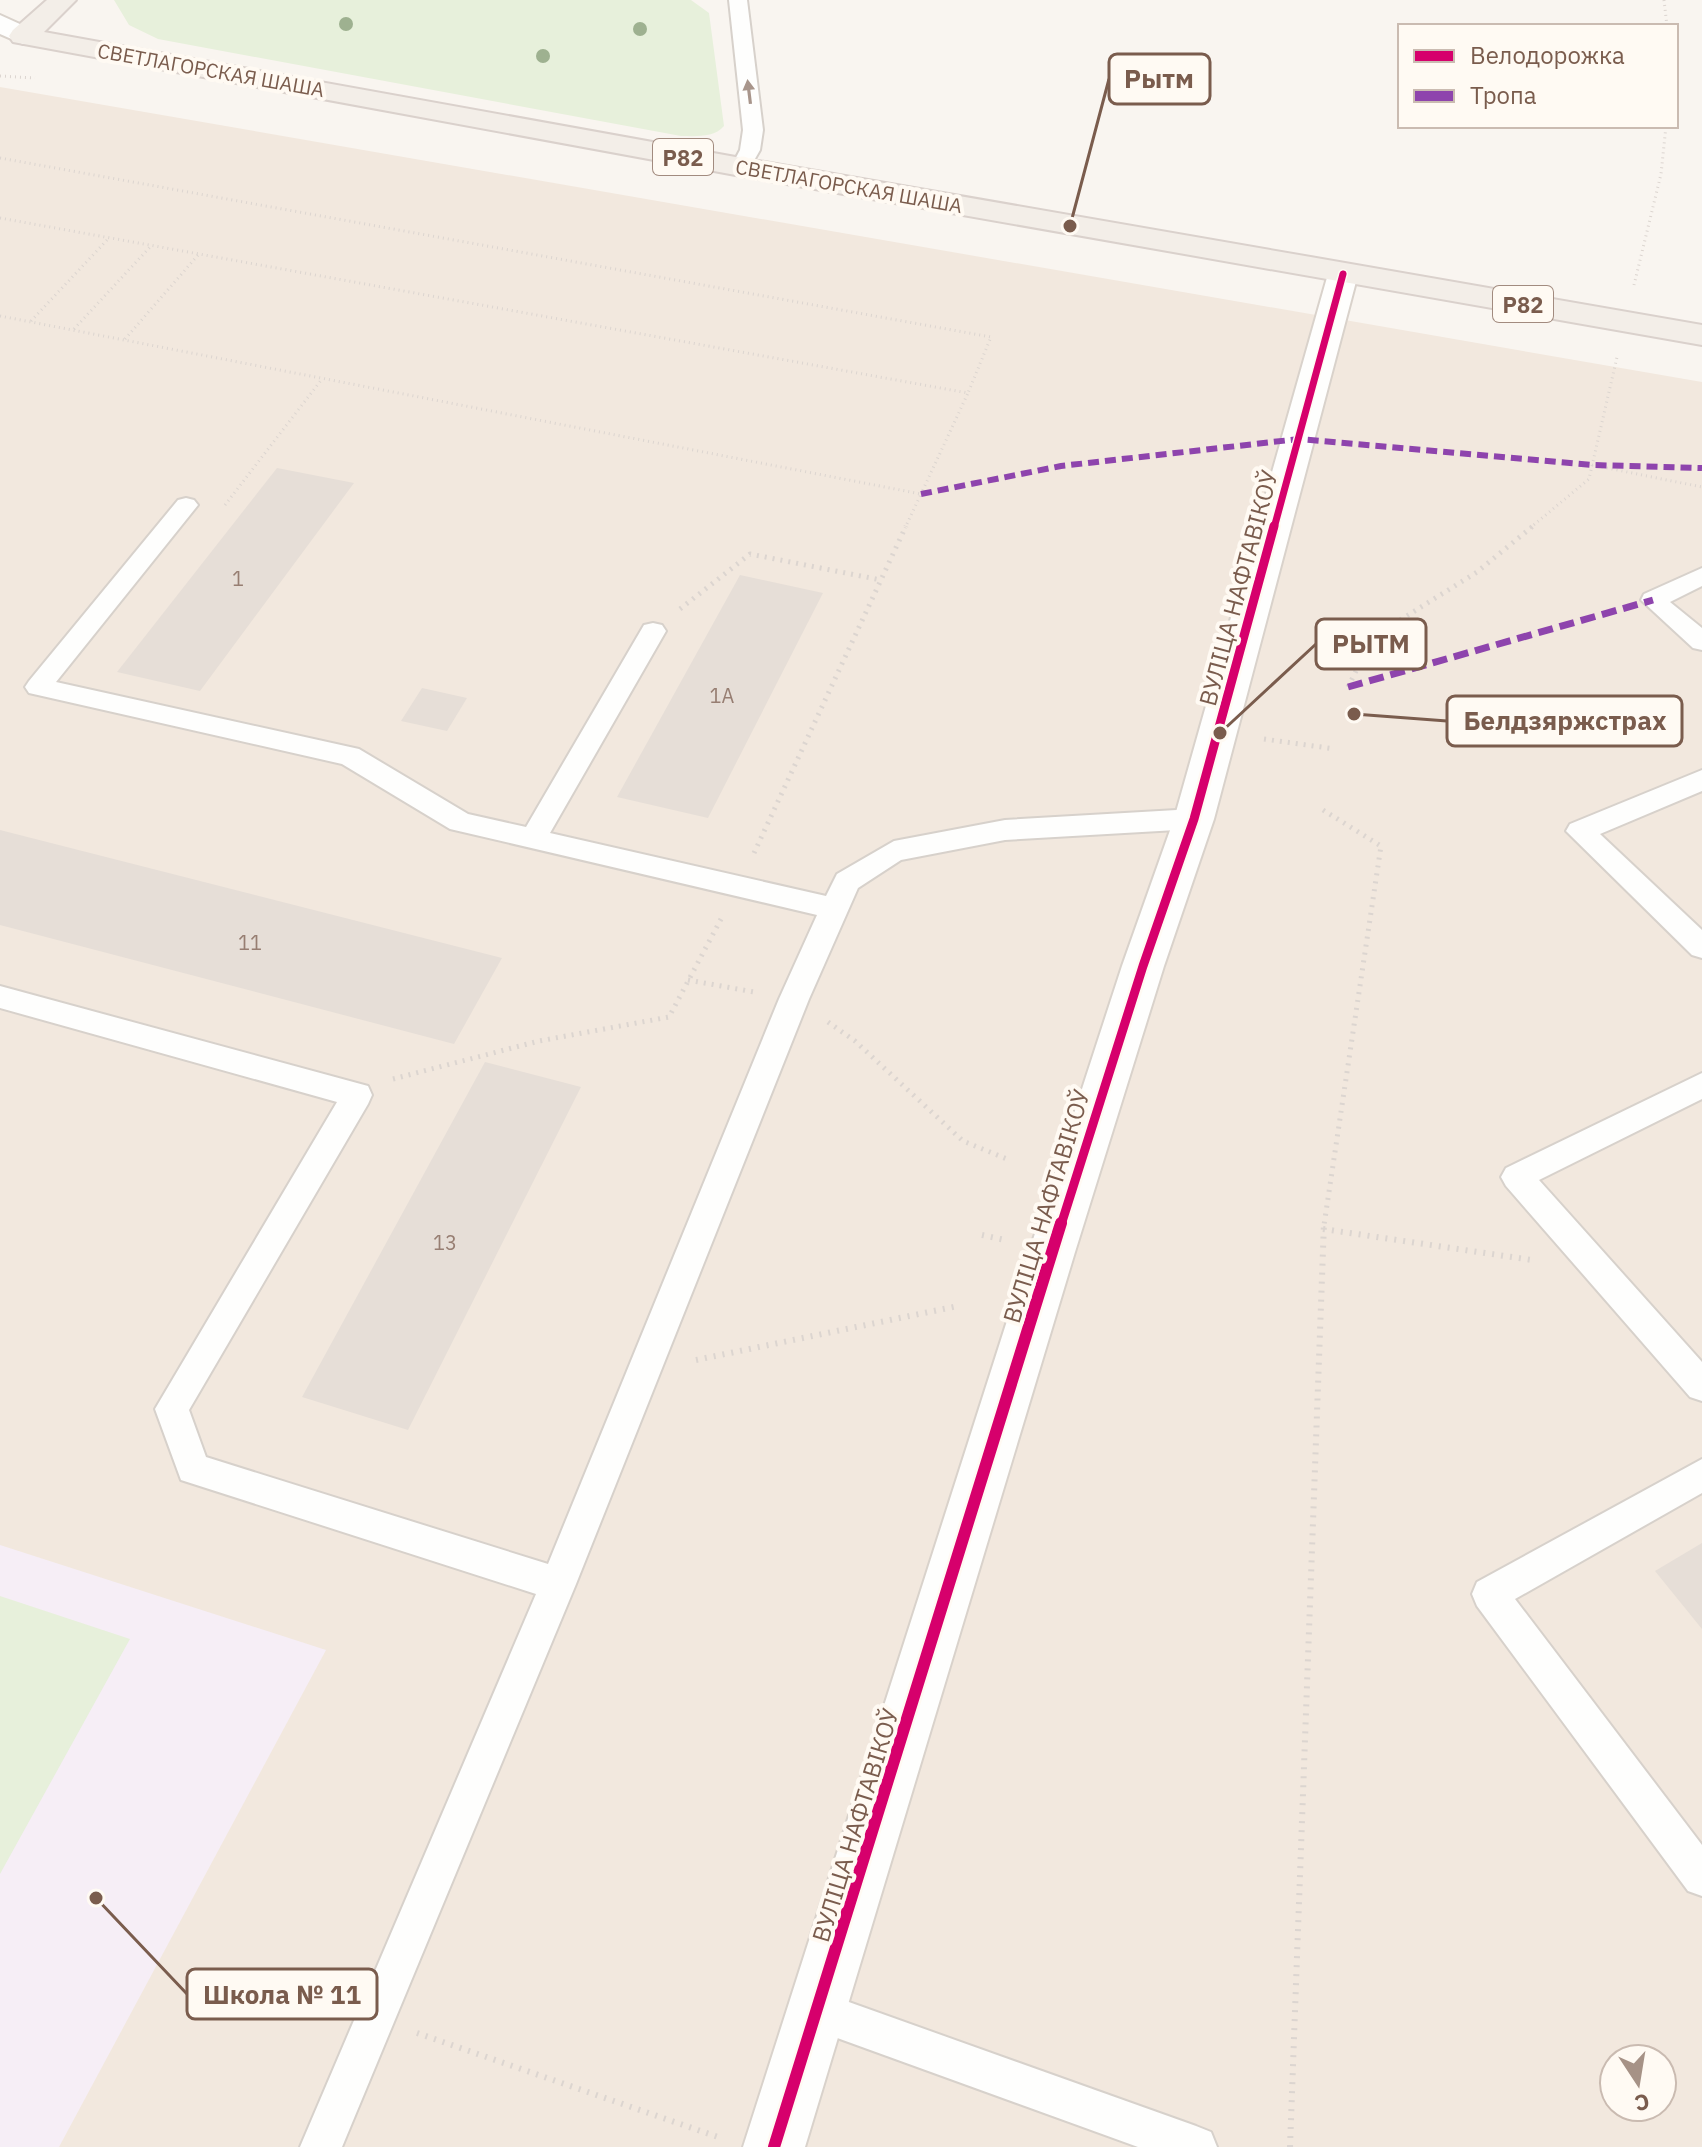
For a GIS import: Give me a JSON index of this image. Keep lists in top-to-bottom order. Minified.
{"streets":{"main road":["СВЕТЛАГОРСКАЯ ШАША","Р82"],"street":["ВУЛІЦА НАФТАВІКОЎ"]},"crossings":[["СВЕТЛАГОРСКАЯ ШАША","ВУЛІЦА НАФТАВІКОЎ"]],"places":["Рытм","Белдзяржстрах","РЫТМ","Школа № 11"],"house_numbers":["1","1А","11","13"],"legend":["Велодорожка","Тропа"],"north":"bottom"}
